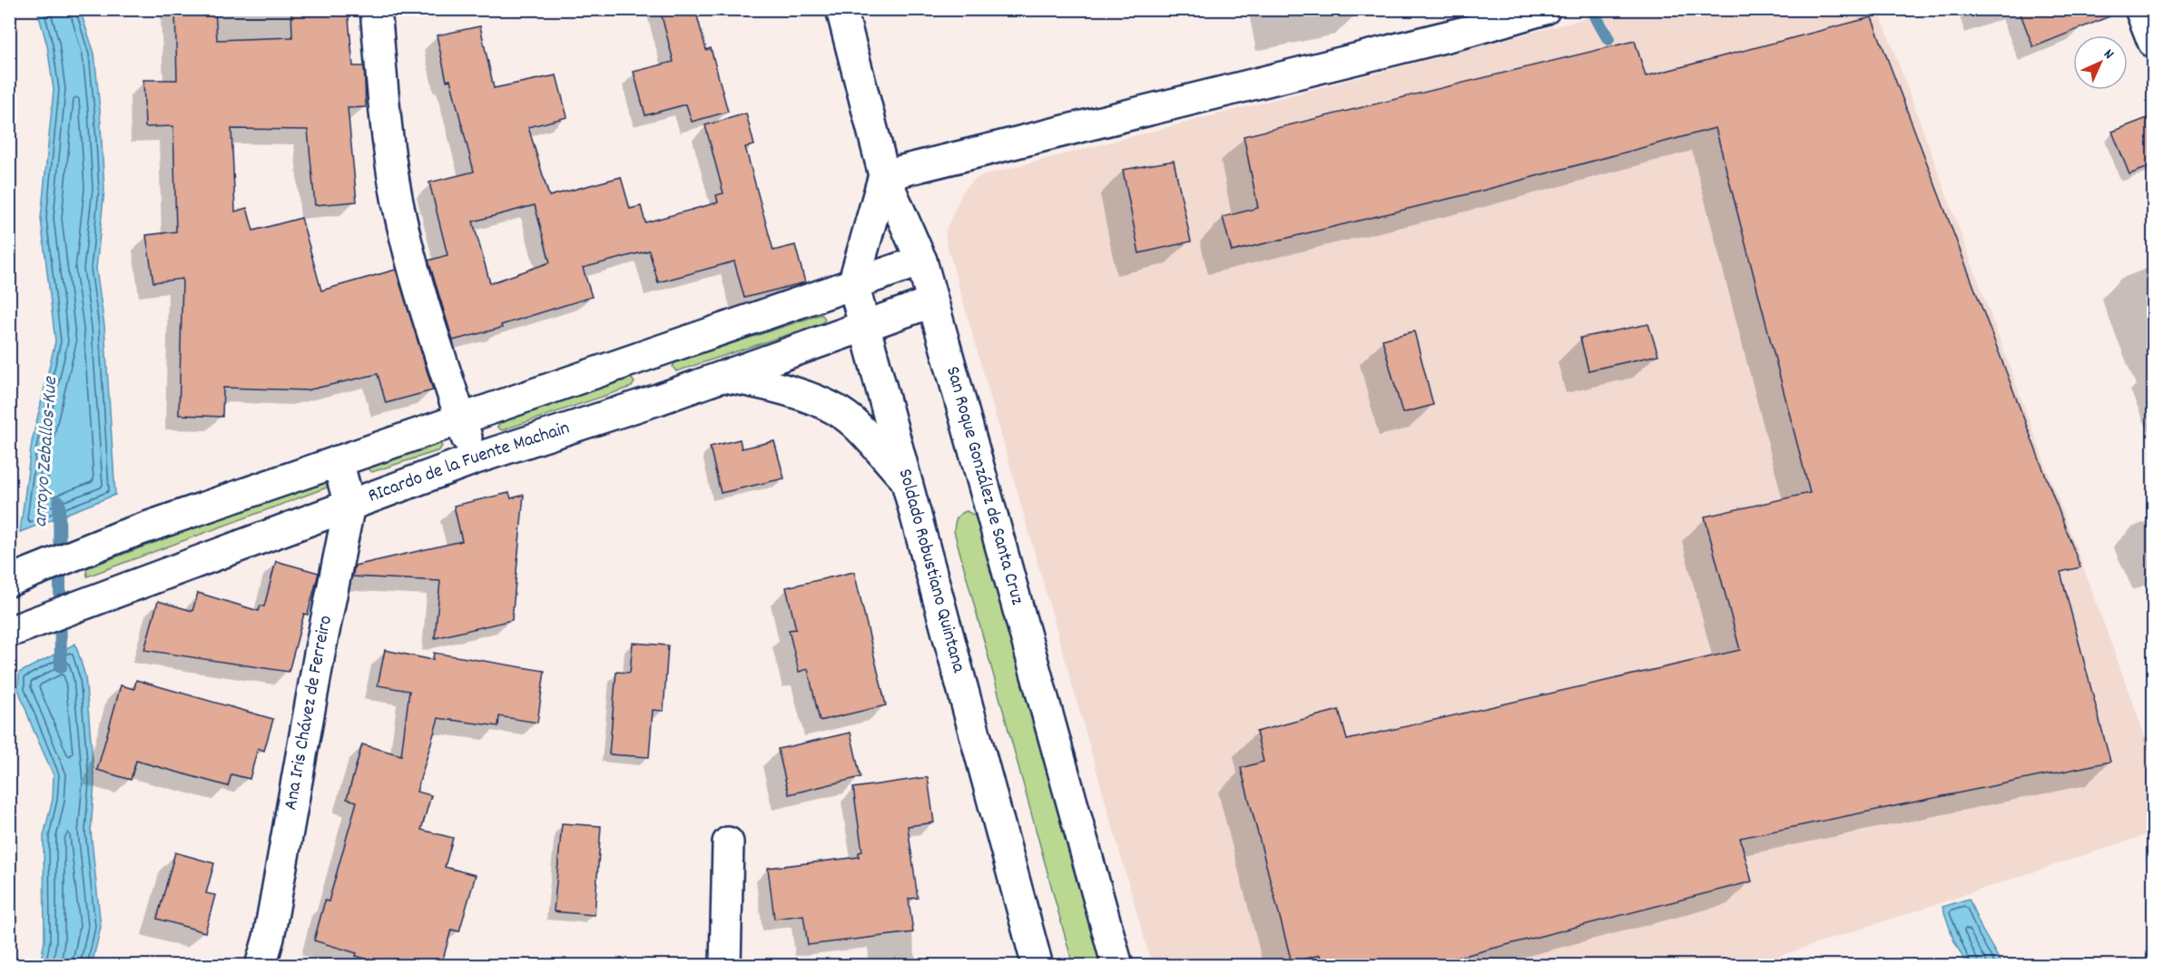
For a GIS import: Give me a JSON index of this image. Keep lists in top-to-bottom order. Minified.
{"streets":{"street":["RIcardo de la Fuente Machain","San Roque González de Santa Cruz","Soldado Robustiano Quintana","Ana Iris Chávez de Ferreiro"]},"crossings":[["RIcardo de la Fuente Machain","San Roque González de Santa Cruz"],["RIcardo de la Fuente Machain","Soldado Robustiano Quintana"],["RIcardo de la Fuente Machain","Ana Iris Chávez de Ferreiro"]],"water":["arroyo Zeballos-Kue"],"north":"top right"}
